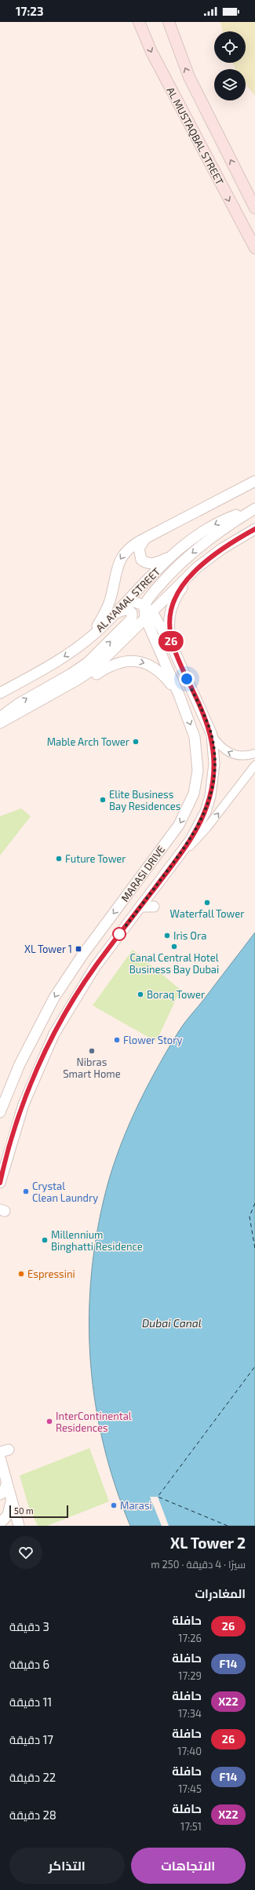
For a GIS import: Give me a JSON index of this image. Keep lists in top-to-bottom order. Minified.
{"streets":{"main road":["AL MUSTAQBAL STREET"],"street":["AL A'AMAL STREET","MARASI DRIVE"]},"water":["Dubai Canal"],"places":{"other":["Mable Arch Tower","Elite Business Bay Residences","Future Tower","Waterfall Tower","Iris Ora","Canal Central Hotel Business Bay Dubai","Boraq Tower","Flower Story","Nibras Smart Home","Crystal Clean Laundry","Millennium Binghatti Residence","Espressini","InterContinental Residences","Marasi"],"transit":["XL Tower 1"]},"lines":["bus line 26"],"scale_bar":"50 m","page":{"status":"17:23","on_map":"26","scale":"50 m","heading":[["XL Tower 2","سيرًا · 4 دقيقة · 250 m"],"المغادرات"],"list":[{"mark":"26","name":"حافلة","note":"17:26","value":"3 دقيقة"},{"mark":"F14","name":"حافلة","note":"17:29","value":"6 دقيقة"},{"mark":"X22","name":"حافلة","note":"17:34","value":"11 دقيقة"},{"mark":"26","name":"حافلة","note":"17:40","value":"17 دقيقة"},{"mark":"F14","name":"حافلة","note":"17:45","value":"22 دقيقة"},{"mark":"X22","name":"حافلة","note":"17:51","value":"28 دقيقة"}],"buttons":["الاتجاهات","التذاكر"]}}
